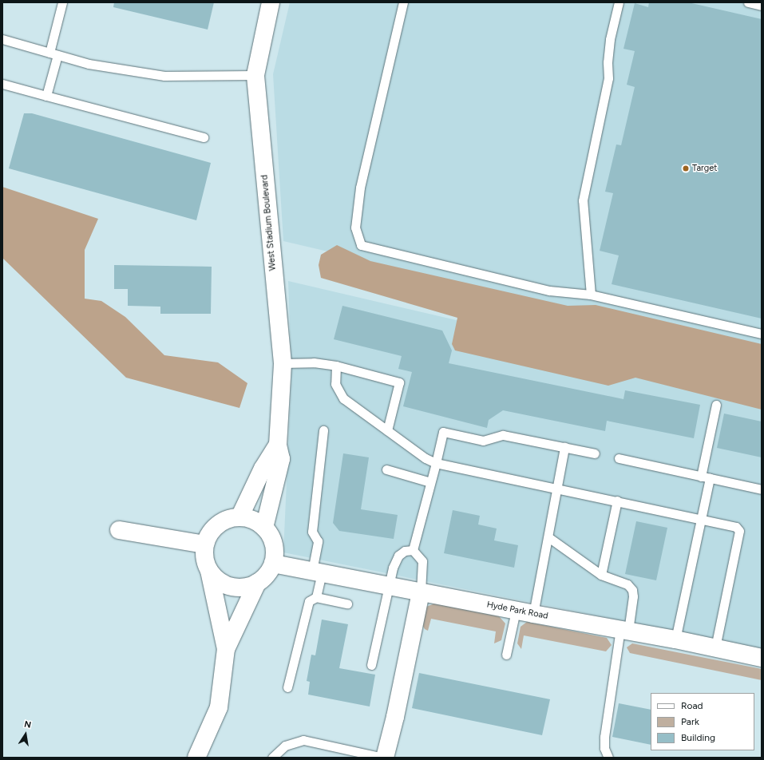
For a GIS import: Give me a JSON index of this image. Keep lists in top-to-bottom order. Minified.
{"streets":{"main road":["West Stadium Boulevard","Hyde Park Road"]},"crossings":[["West Stadium Boulevard","Hyde Park Road"]],"places":["Target"],"legend":["Road","Park","Building"],"north":"top"}
